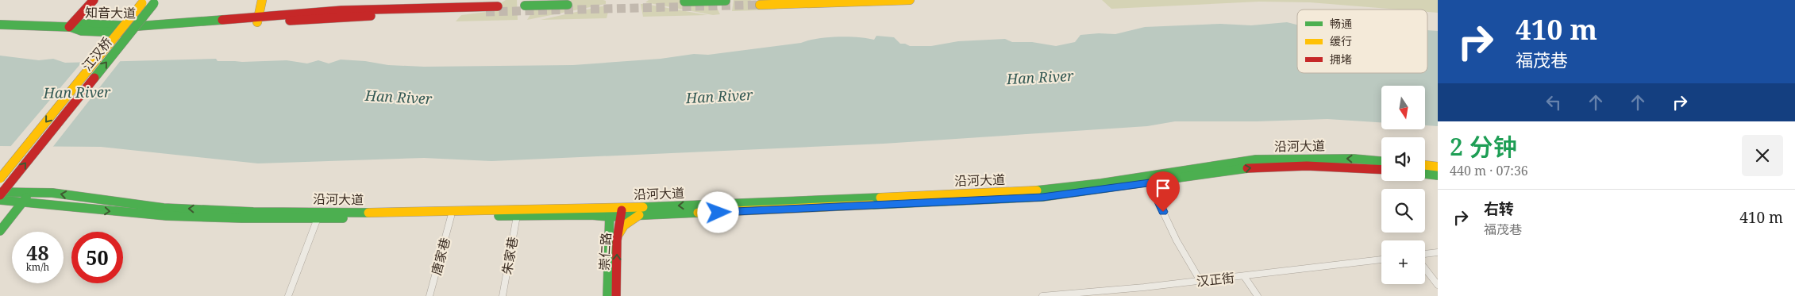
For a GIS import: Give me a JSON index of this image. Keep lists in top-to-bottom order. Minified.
{"streets":{"main road":["知音大道","江汉桥","沿河大道","崇仁路"],"street":["朱家巷","唐家巷","汉正街"]},"crossings":[["江汉桥","沿河大道"],["沿河大道","崇仁路"],["沿河大道","朱家巷"],["沿河大道","唐家巷"]],"water":["Han River"],"legend":["畅通","缓行","拥堵"],"north":"bottom","page":{"turn":["410 m","福茂巷"],"map_buttons":"+","heading":["2 分钟","440 m · 07:36"],"list":[{"name":"右转","note":"福茂巷","value":"410 m"}],"speed":"48 km/h","limit":"50"}}
